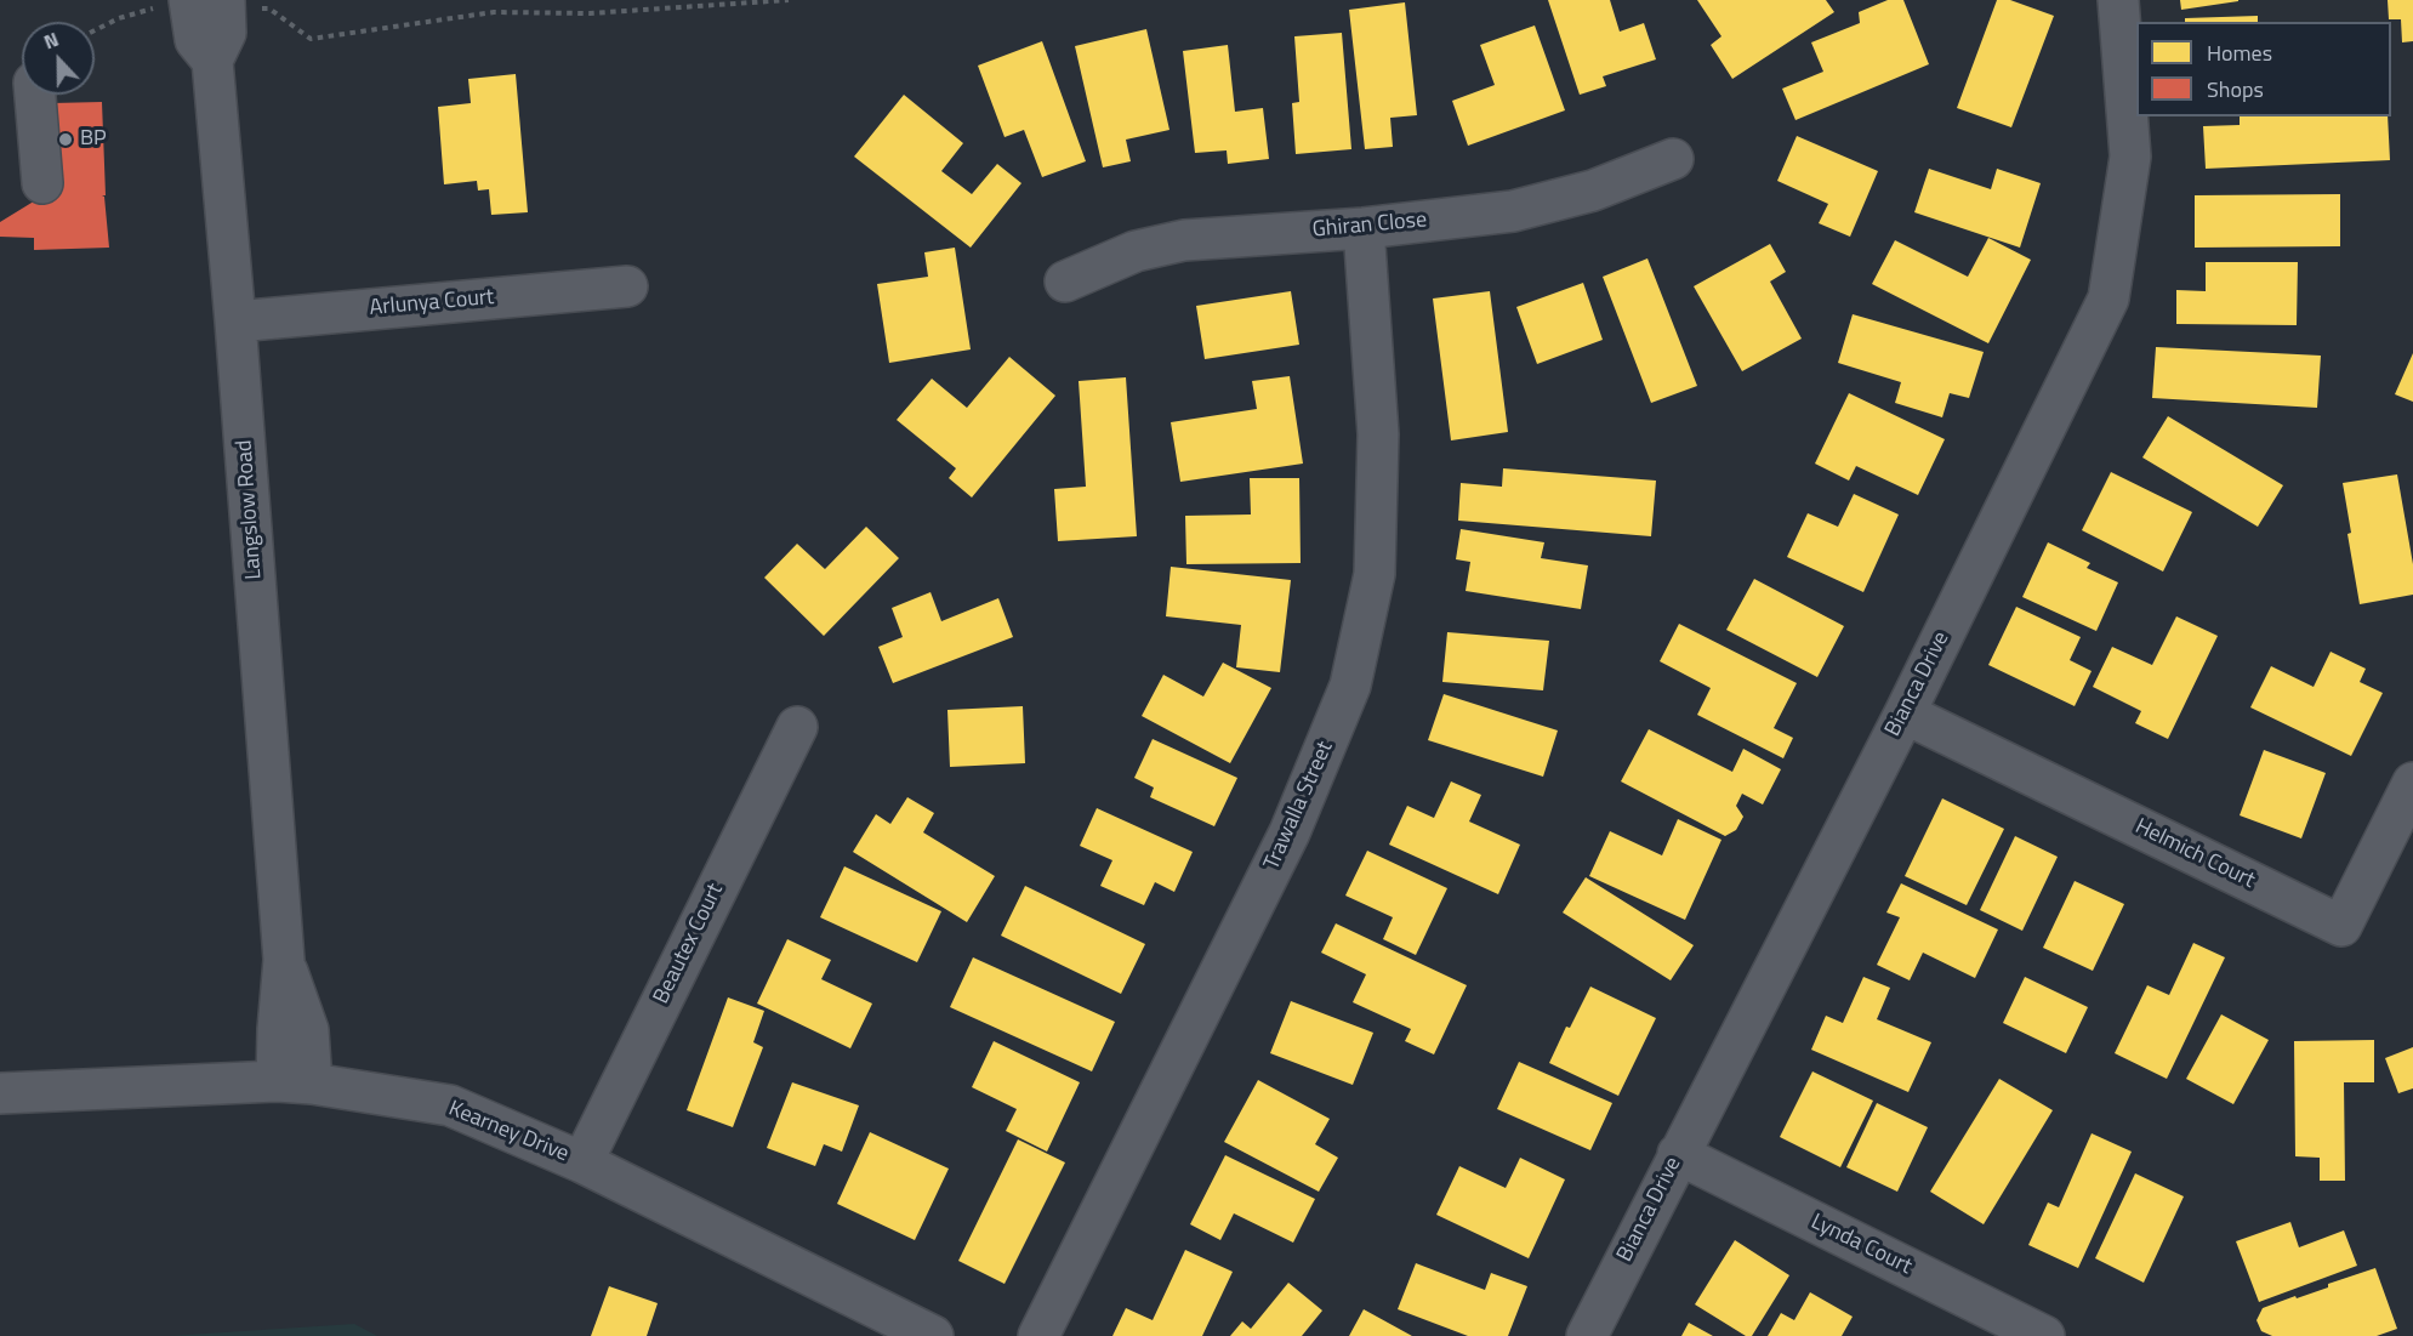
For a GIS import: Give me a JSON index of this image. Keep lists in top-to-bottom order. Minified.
{"streets":{"street":["Ghiran Close","Arlunya Court","Langslow Road","Bianca Drive","Trawalla Street","Helmich Court","Beautex Court","Kearney Drive","Lynda Court"]},"crossings":[["Ghiran Close","Trawalla Street"],["Arlunya Court","Langslow Road"],["Langslow Road","Kearney Drive"],["Bianca Drive","Helmich Court"],["Bianca Drive","Lynda Court"],["Beautex Court","Kearney Drive"]],"places":["BP"],"legend":["Homes","Shops"],"north":"top"}
